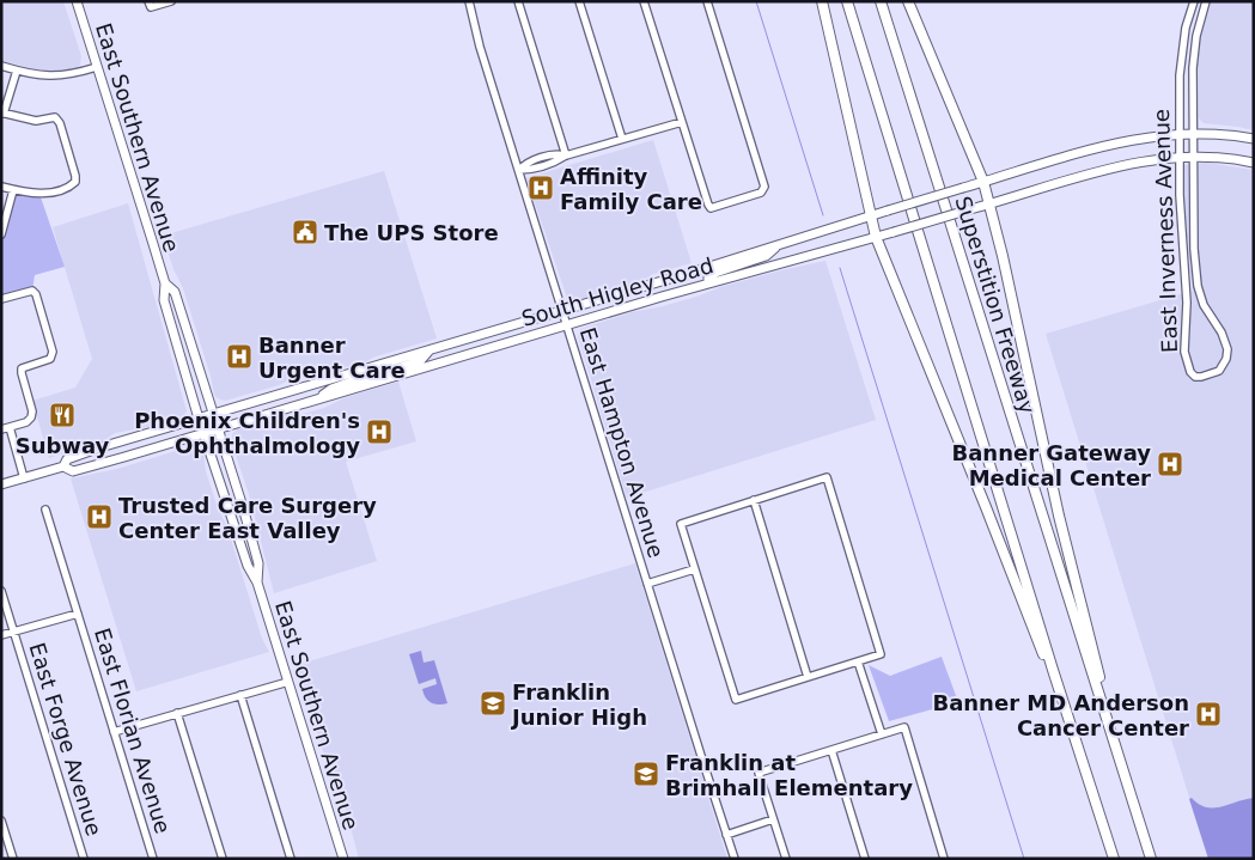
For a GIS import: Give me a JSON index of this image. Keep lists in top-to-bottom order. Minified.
{"streets":{"highway":["Superstition Freeway"],"main road":["East Southern Avenue","South Higley Road"],"street":["East Inverness Avenue","East Hampton Avenue","East Florian Avenue","East Forge Avenue"]},"crossings":[["East Southern Avenue","South Higley Road"],["East Inverness Avenue","South Higley Road"],["South Higley Road","East Hampton Avenue"]],"places":{"hospital":["Affinity Family Care","Banner Urgent Care","Phoenix Children's Ophthalmology","Banner Gateway Medical Center","Trusted Care Surgery Center East Valley","Banner MD Anderson Cancer Center"],"public building":["The UPS Store"],"restaurant":["Subway"],"school or university":["Franklin Junior High","Franklin at Brimhall Elementary"]}}
